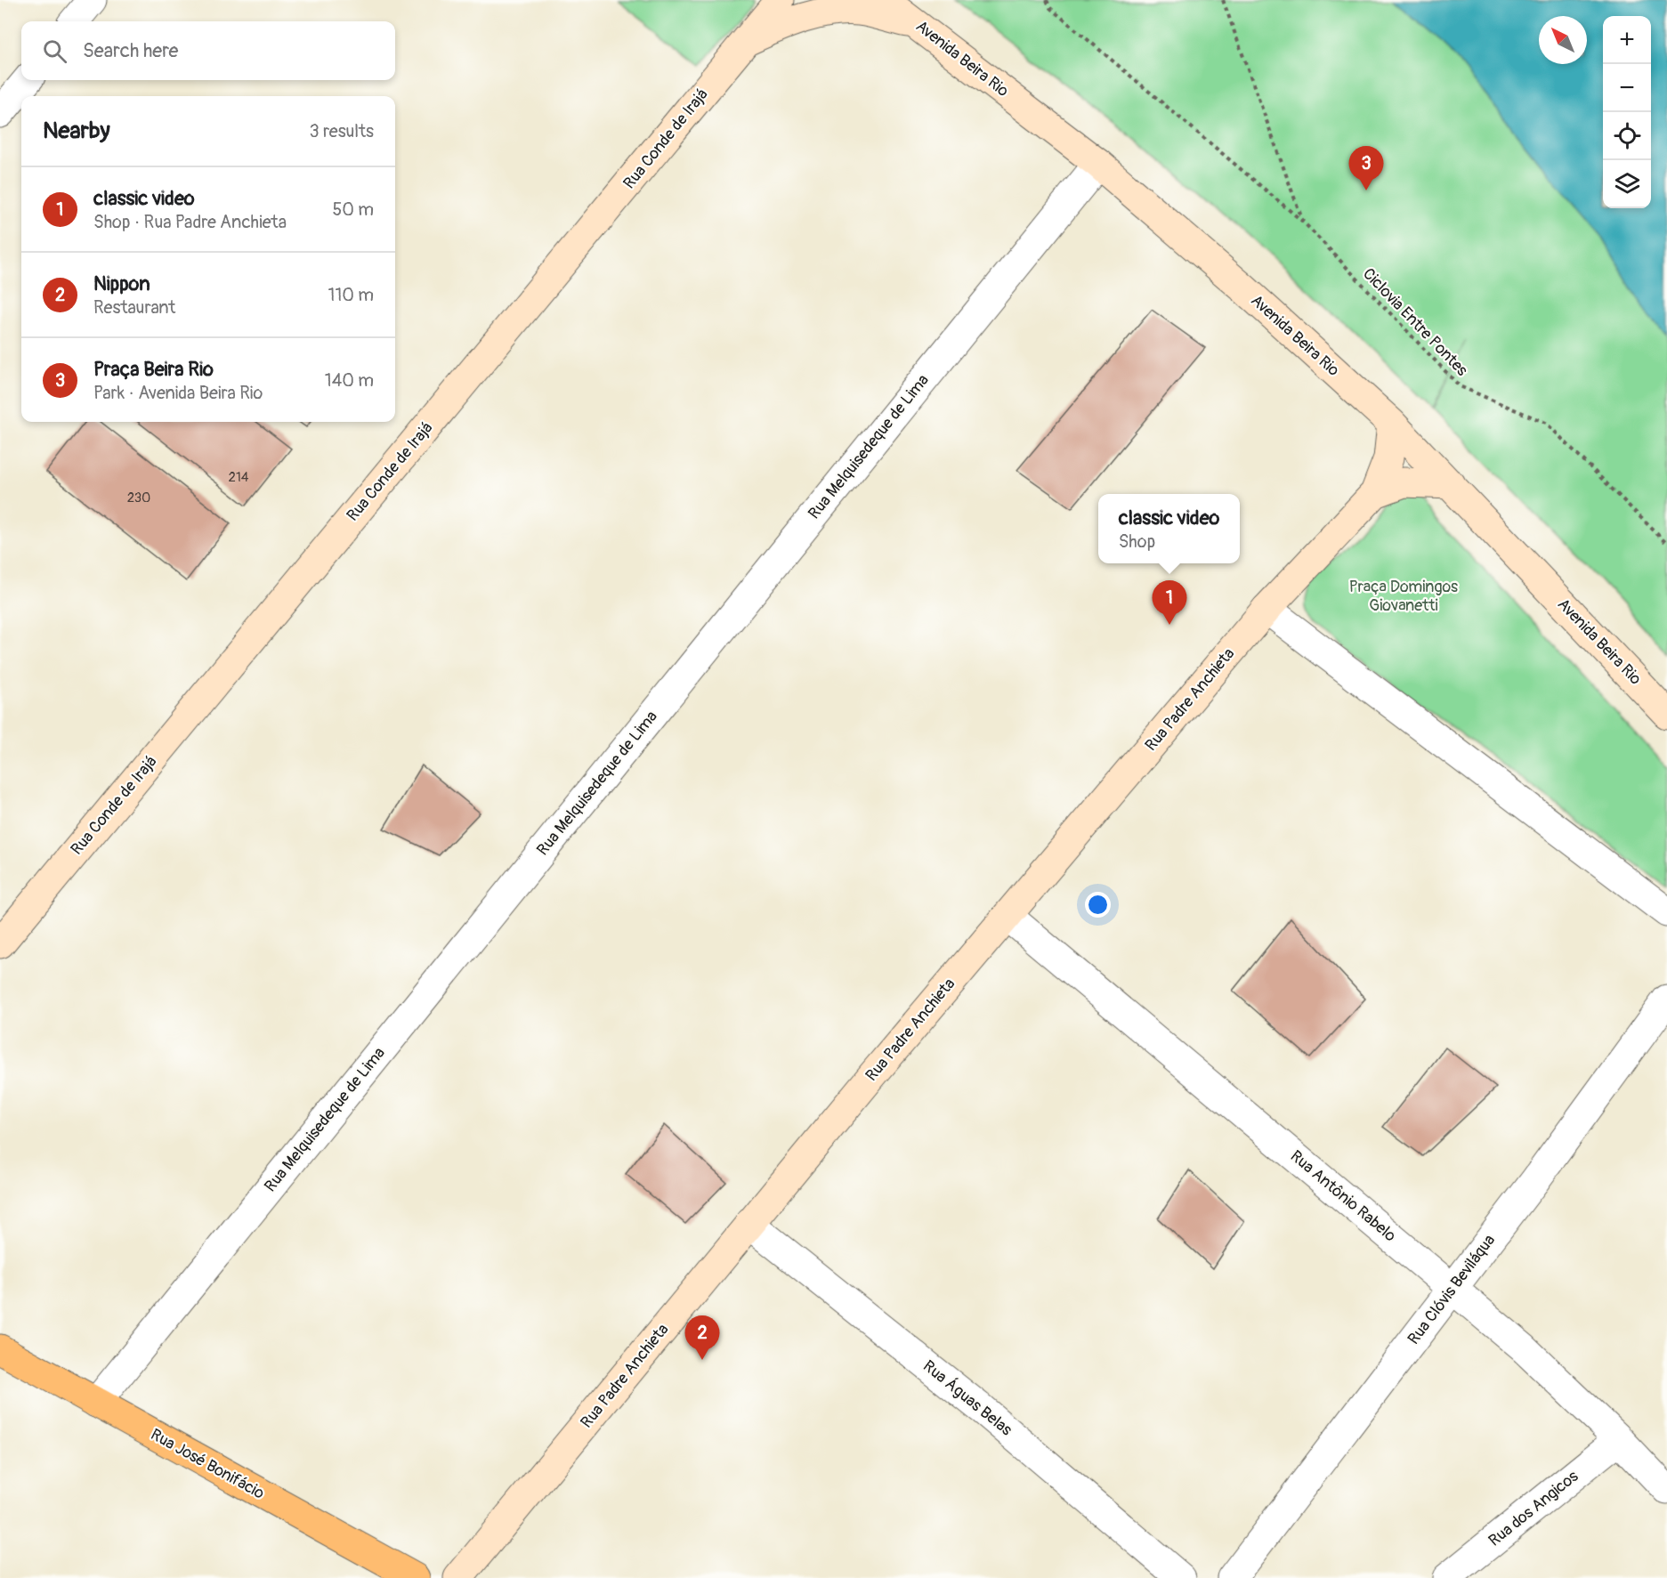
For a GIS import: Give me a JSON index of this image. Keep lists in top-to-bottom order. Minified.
{"streets":{"main road":["Avenida Beira Rio","Rua Conde de Irajá","Rua Padre Anchieta","Rua José Bonifácio"],"street":["Rua Melquisedeque de Lima","Rua Antônio Rabelo","Rua Clóvis Beviláqua","Rua Águas Belas","Rua dos Angicos"],"path":["Ciclovia Entre Pontes"]},"crossings":[["Avenida Beira Rio","Rua Melquisedeque de Lima"],["Avenida Beira Rio","Rua Padre Anchieta"],["Rua Melquisedeque de Lima","Rua José Bonifácio"],["Rua Padre Anchieta","Rua Antônio Rabelo"],["Rua Padre Anchieta","Rua Águas Belas"],["Rua Antônio Rabelo","Rua Clóvis Beviláqua"],["Rua Antônio Rabelo","Rua dos Angicos"]],"parks":["Praça Domingos Giovanetti"],"house_numbers":["214","230"],"north":"top left","page":{"map_buttons":["+","−"],"search":"Search here","heading":["Nearby","3 results"],"pins":["3","1","2"],"list":[{"mark":"1","name":"classic video","note":"Shop · Rua Padre Anchieta","value":"50 m"},{"mark":"2","name":"Nippon","note":"Restaurant","value":"110 m"},{"mark":"3","name":"Praça Beira Rio","note":"Park · Avenida Beira Rio","value":"140 m"}],"popup":["classic video","Shop"]}}
